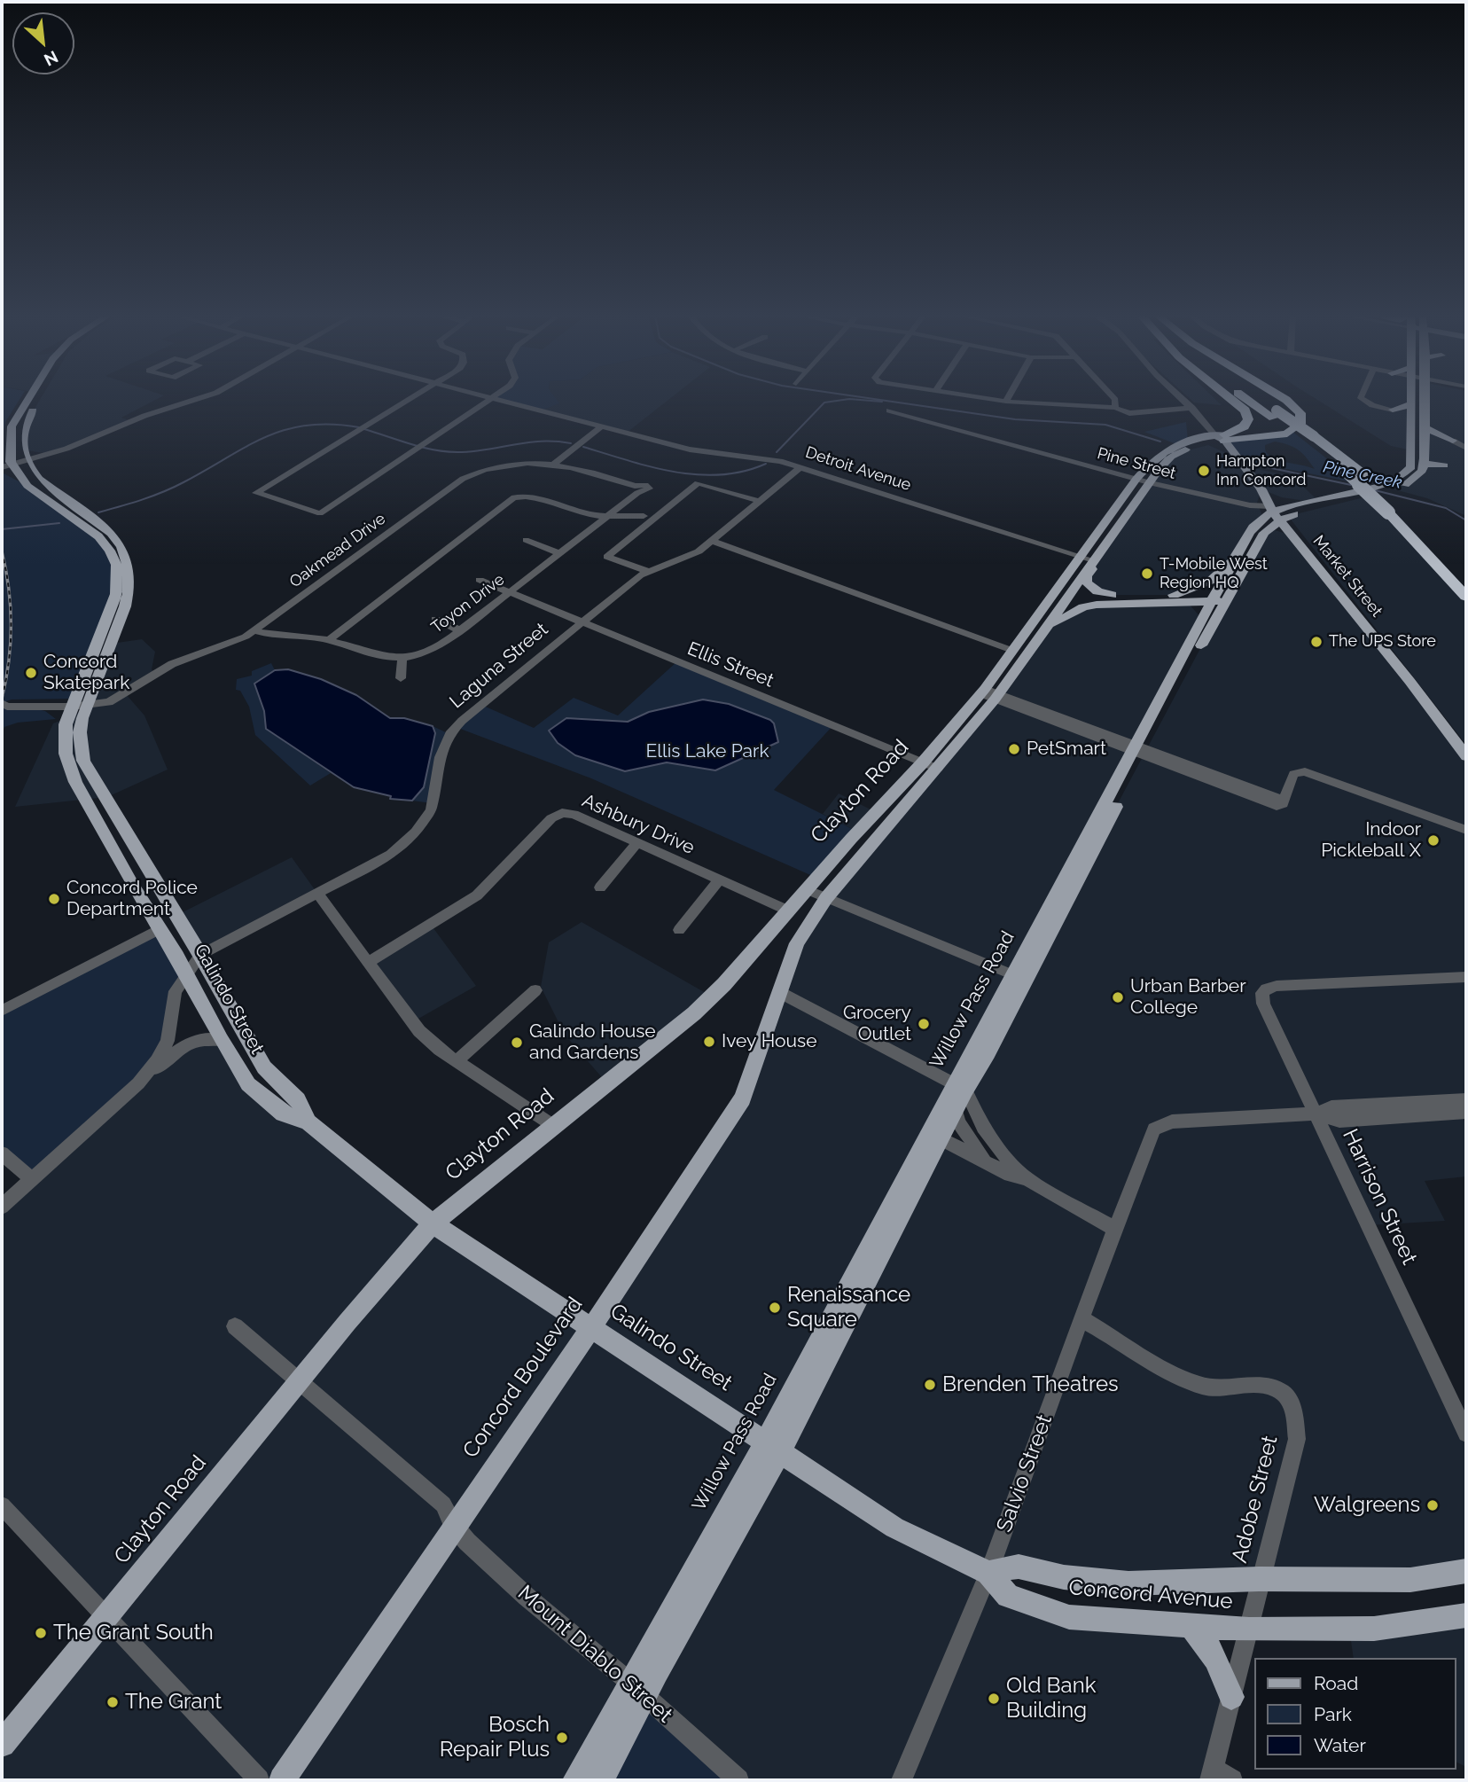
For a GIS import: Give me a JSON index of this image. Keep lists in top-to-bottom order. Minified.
{"streets":{"main road":["Market Street","Clayton Road","Galindo Street","Willow Pass Road","Concord Boulevard","Concord Avenue"],"street":["Pine Street","Detroit Avenue","Oakmead Drive","Toyon Drive","Ellis Street","Laguna Street","Ashbury Drive","Harrison Street","Salvio Street","Adobe Street","Mount Diablo Street"]},"crossings":[["Pine Street","Market Street"],["Pine Street","Clayton Road"],["Pine Street","Willow Pass Road"],["Detroit Avenue","Laguna Street"],["Detroit Avenue","Clayton Road"],["Oakmead Drive","Toyon Drive"],["Oakmead Drive","Galindo Street"],["Market Street","Clayton Road"],["Market Street","Willow Pass Road"],["Toyon Drive","Ellis Street"],["Ellis Street","Laguna Street"],["Ellis Street","Clayton Road"],["Laguna Street","Galindo Street"],["Clayton Road","Ashbury Drive"],["Clayton Road","Galindo Street"],["Clayton Road","Mount Diablo Street"],["Galindo Street","Willow Pass Road"],["Galindo Street","Concord Boulevard"],["Galindo Street","Salvio Street"],["Galindo Street","Concord Avenue"],["Willow Pass Road","Mount Diablo Street"],["Harrison Street","Salvio Street"],["Concord Boulevard","Mount Diablo Street"],["Salvio Street","Adobe Street"],["Salvio Street","Concord Avenue"],["Adobe Street","Concord Avenue"]],"water":["Pine Creek"],"parks":["Ellis Lake Park"],"places":["Hampton Inn Concord","T-Mobile West Region HQ","The UPS Store","Concord Skatepark","PetSmart","Indoor Pickleball X","Concord Police Department","Urban Barber College","Grocery Outlet","Ivey House","Galindo House and Gardens","Renaissance Square","Brenden Theatres","Walgreens","The Grant South","Old Bank Building","The Grant","Bosch Repair Plus"],"legend":["Road","Park","Water"],"north":"bottom right"}
